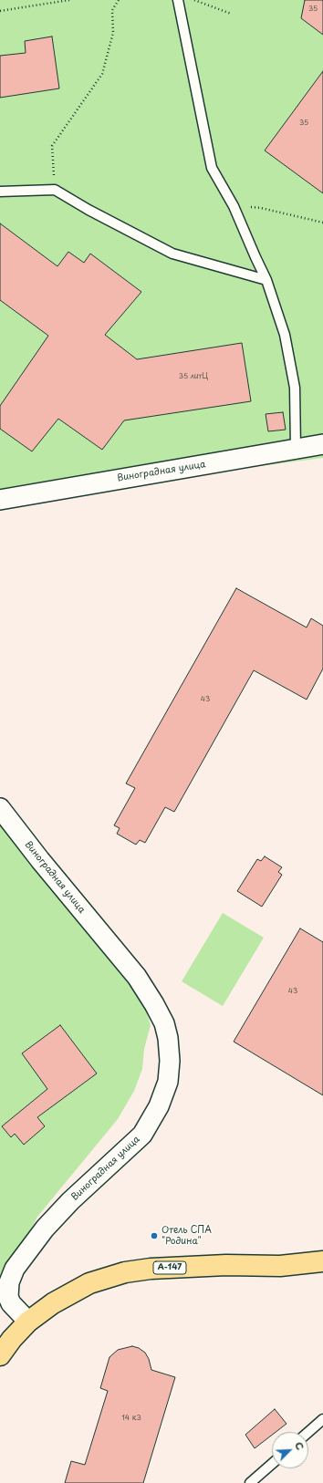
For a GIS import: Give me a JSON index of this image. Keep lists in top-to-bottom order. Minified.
{"streets":{"main road":["А-147"],"street":["Виноградная улица"]},"crossings":[["Виноградная улица","А-147"]],"places":["Отель СПА \"Родина\""],"house_numbers":["35","35","35 литЦ","43","43","14 к3"],"north":"top right"}
